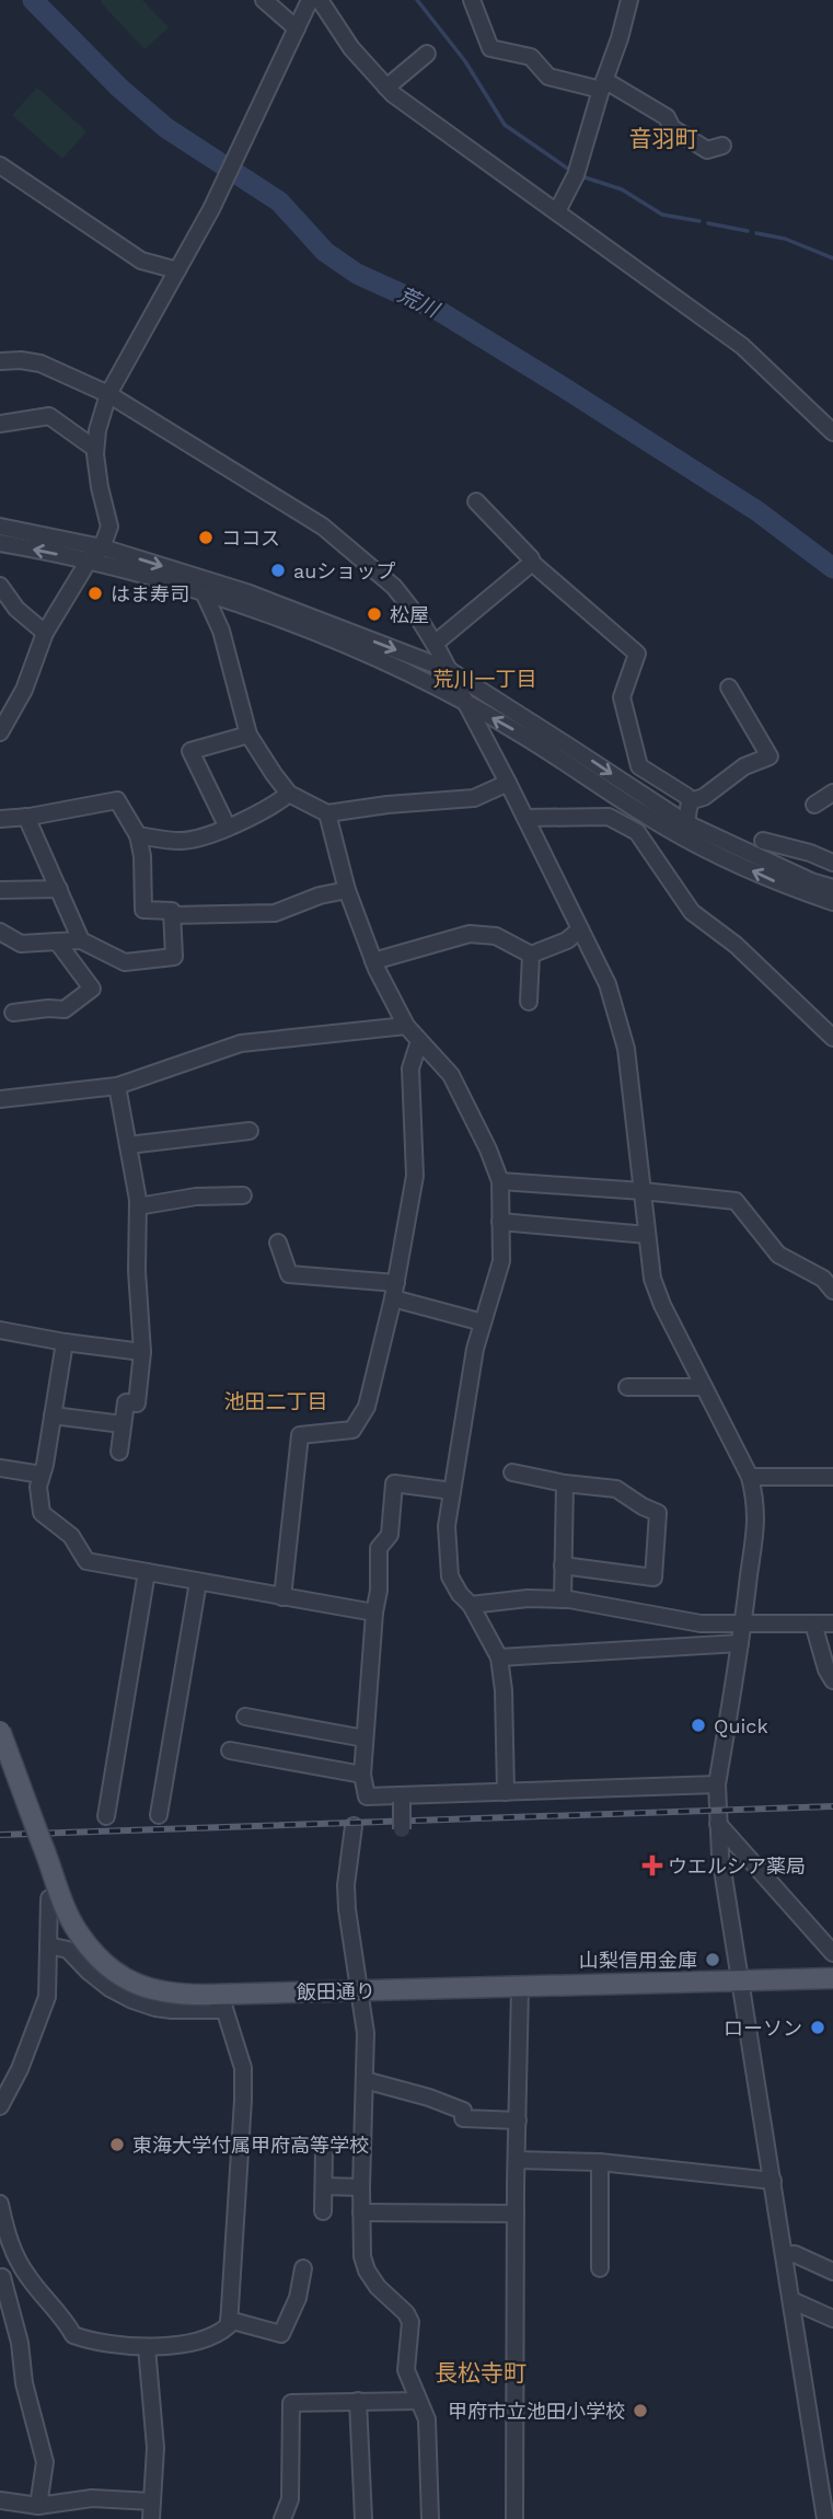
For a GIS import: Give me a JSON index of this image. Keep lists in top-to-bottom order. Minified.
{"streets":{"main road":["飯田通り"]},"districts":["音羽町","荒川一丁目","池田二丁目","長松寺町"],"water":["荒川"],"places":{"other":["ココス","auショップ","はま寿司","松屋","Quick","山梨信用金庫","ローソン","東海大学付属甲府高等学校","甲府市立池田小学校"],"health":["ウエルシア薬局"]}}
